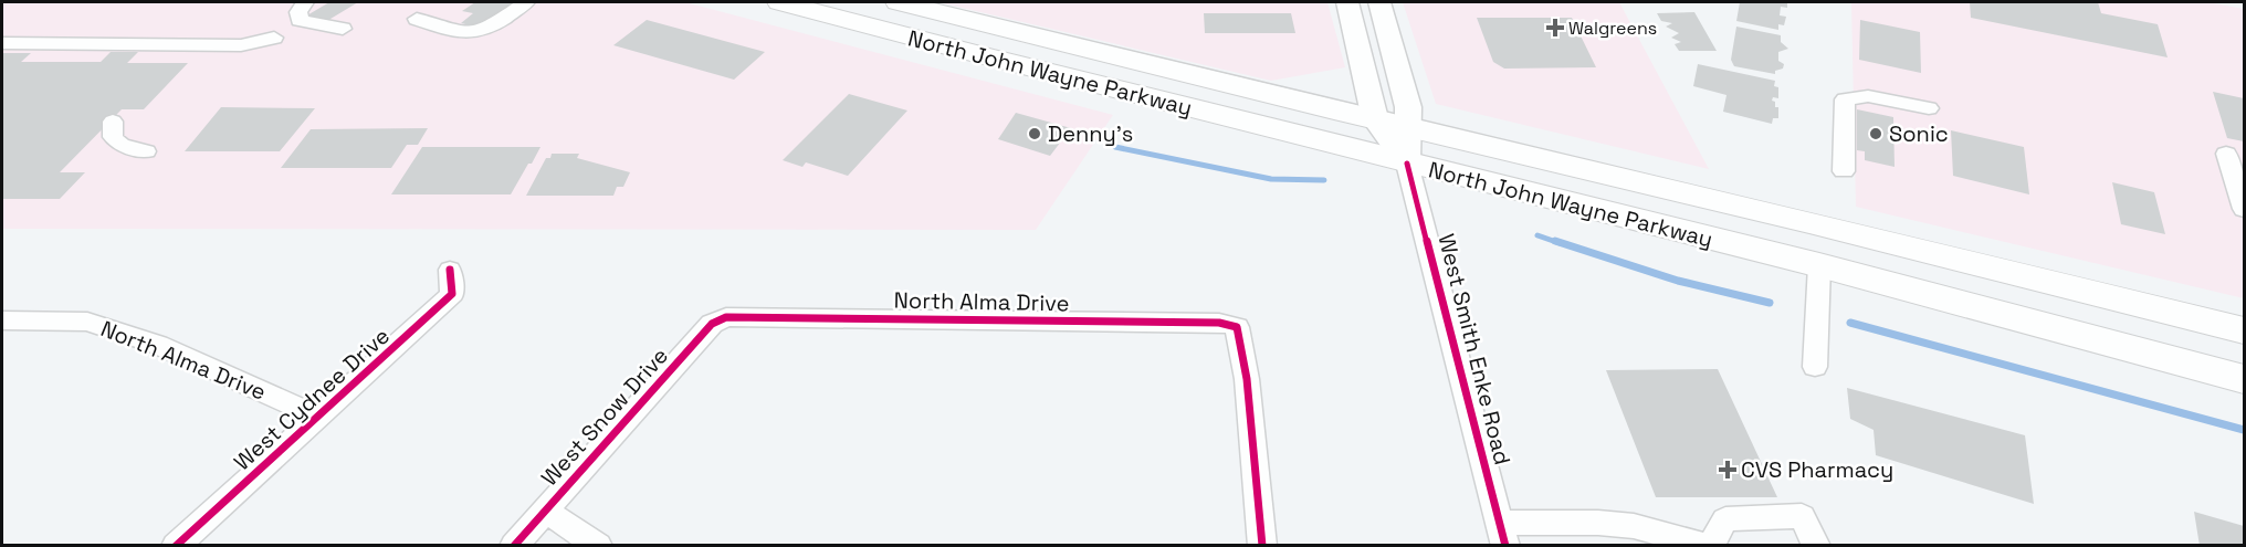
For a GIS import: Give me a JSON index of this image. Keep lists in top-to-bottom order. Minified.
{"streets":{"highway":["North John Wayne Parkway"],"main road":["West Smith Enke Road"],"street":["North Alma Drive","West Cydnee Drive","West Snow Drive"]},"crossings":[["North John Wayne Parkway","West Smith Enke Road"],["North Alma Drive","West Cydnee Drive"],["North Alma Drive","West Snow Drive"]],"places":{"health":["Walgreens","CVS Pharmacy"],"other":["Denny's","Sonic"]}}
